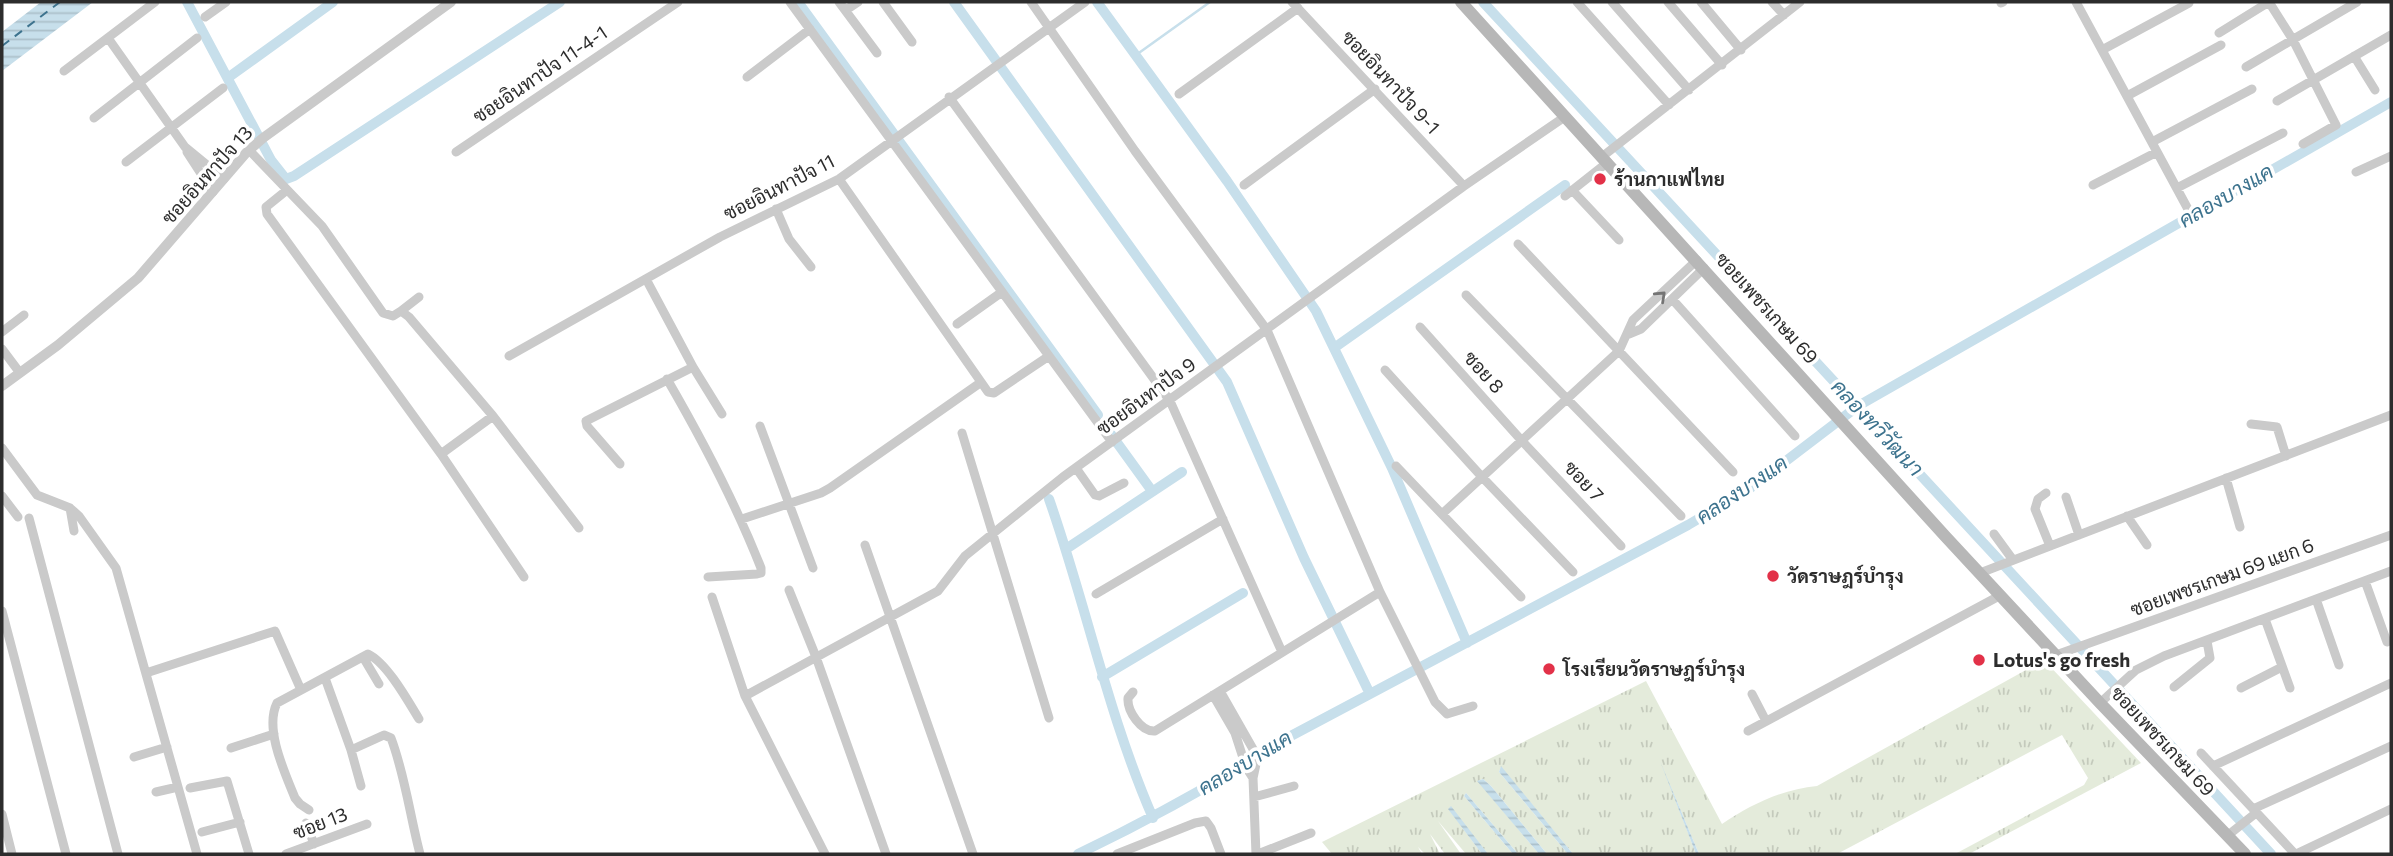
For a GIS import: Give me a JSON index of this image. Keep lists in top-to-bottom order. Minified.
{"streets":{"main road":["ซอยเพชรเกษม 69"],"street":["ซอยอินทาปัจ 11-4-1","ซอยอินทาปัจ 9-1","ซอยอินทาปัจ 13","ซอยอินทาปัจ 11","ซอย 8","ซอยอินทาปัจ 9","ซอย 7","ซอยเพชรเกษม 69 แยก 6","ซอย 13"]},"crossings":[["ซอยอินทาปัจ 9-1","ซอยอินทาปัจ 9"],["ซอยเพชรเกษม 69","ซอยอินทาปัจ 9"],["ซอยเพชรเกษม 69","ซอยเพชรเกษม 69 แยก 6"],["ซอย 8","ซอย 7"]],"water":["คลองบางแค","คลองทวีวัฒนา"],"places":["ร้านกาแฟไทย","วัดราษฎร์บำรุง","Lotus's go fresh","โรงเรียนวัดราษฎร์บำรุง"]}
